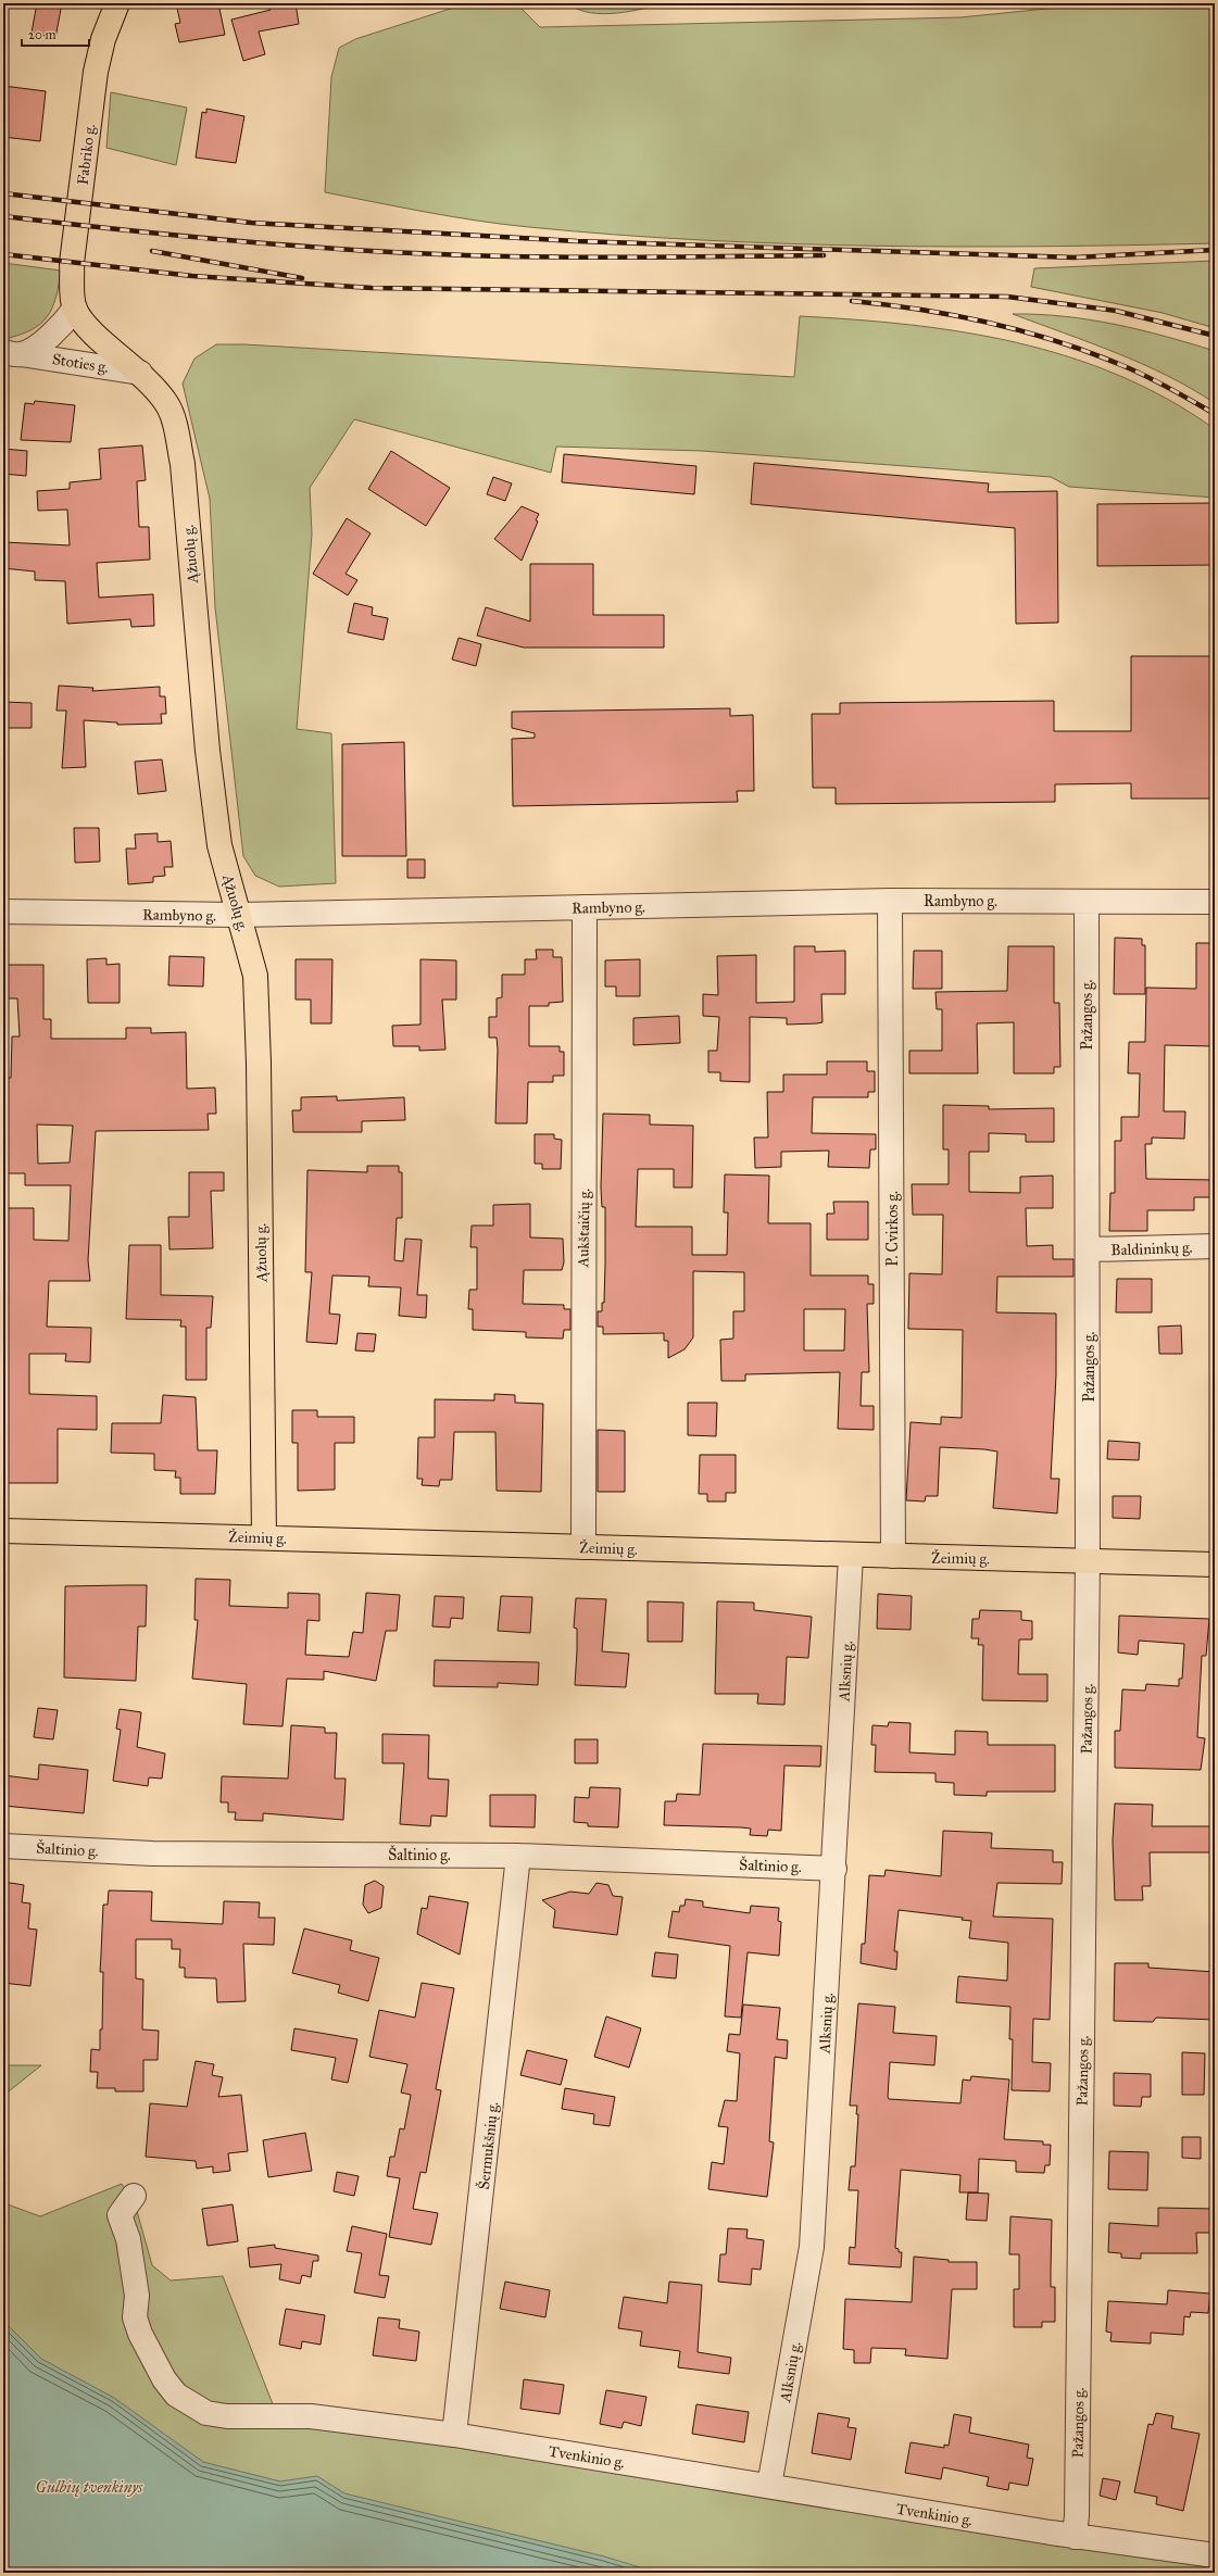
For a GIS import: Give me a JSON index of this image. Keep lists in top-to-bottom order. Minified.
{"streets":{"main road":["Fabriko g.","Ąžuolų g.","Žeimių g."],"street":["Stoties g.","Rambyno g.","Pažangos g.","Aukštaičių g.","P. Cvirkos g.","Baldininkų g.","Alksnių g.","Šaltinio g.","Šermukšnių g.","Tvenkinio g."]},"crossings":[["Fabriko g.","Stoties g."],["Fabriko g.","Ąžuolų g."],["Stoties g.","Ąžuolų g."],["Ąžuolų g.","Rambyno g."],["Ąžuolų g.","Žeimių g."],["Rambyno g.","Pažangos g."],["Rambyno g.","Aukštaičių g."],["Rambyno g.","P. Cvirkos g."],["Pažangos g.","Baldininkų g."],["Pažangos g.","Žeimių g."],["Pažangos g.","Tvenkinio g."],["Aukštaičių g.","Žeimių g."],["P. Cvirkos g.","Žeimių g."],["Žeimių g.","Alksnių g."],["Alksnių g.","Šaltinio g."],["Alksnių g.","Tvenkinio g."],["Šaltinio g.","Šermukšnių g."],["Šermukšnių g.","Tvenkinio g."]],"water":["Gulbių tvenkinys"],"scale_bar":"20 m"}
